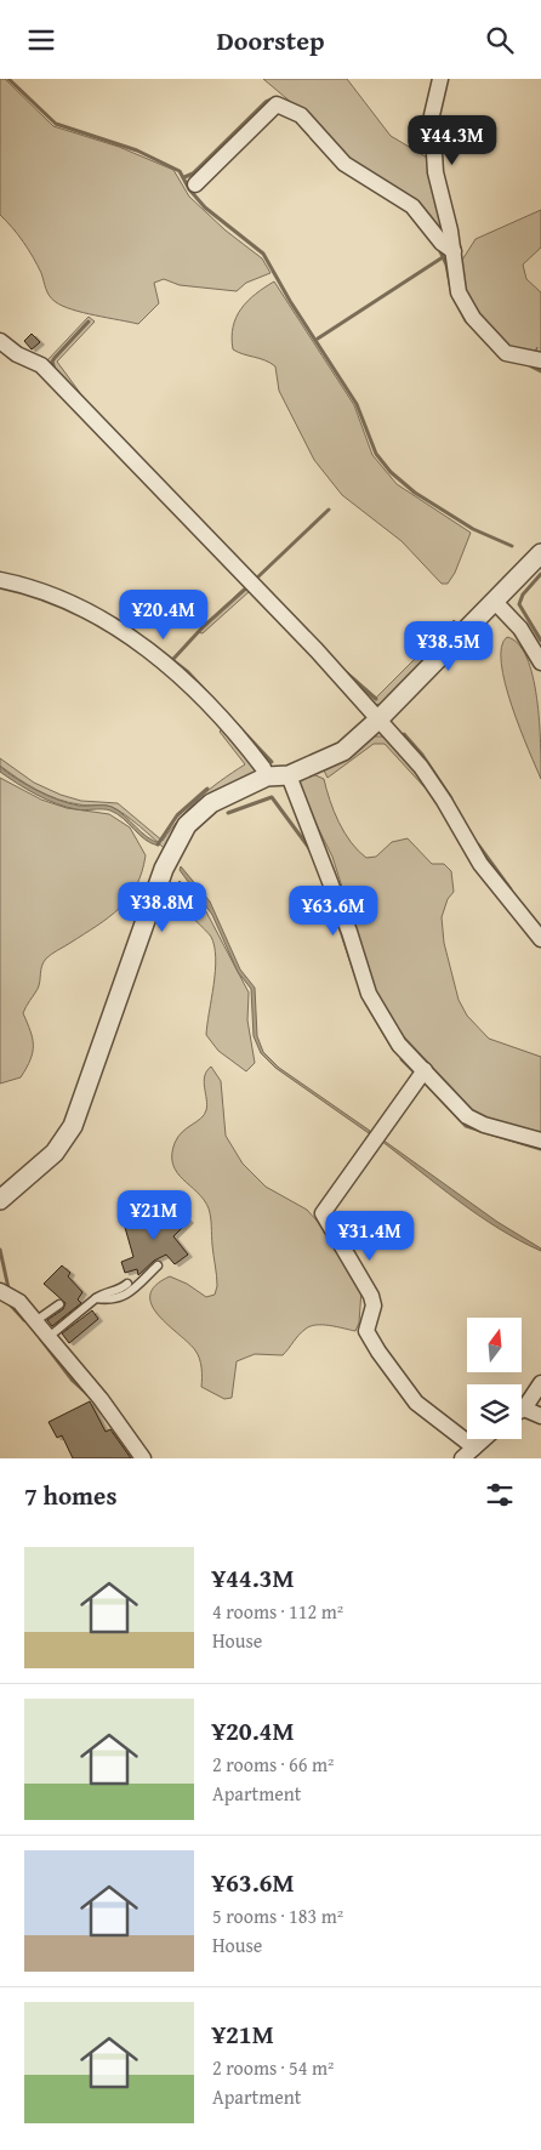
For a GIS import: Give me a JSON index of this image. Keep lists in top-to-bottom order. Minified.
{"north":"top","page":{"header":"Doorstep","price":["¥44.3M","¥20.4M","¥38.5M","¥38.8M","¥63.6M","¥21M","¥31.4M"],"heading":"7 homes","list":[{"name":"¥44.3M","note":"4 rooms · 112 m² · House"},{"name":"¥20.4M","note":"2 rooms · 66 m² · Apartment"},{"name":"¥63.6M","note":"5 rooms · 183 m² · House"},{"name":"¥21M","note":"2 rooms · 54 m² · Apartment"}]}}
